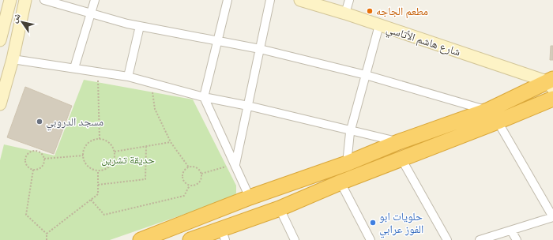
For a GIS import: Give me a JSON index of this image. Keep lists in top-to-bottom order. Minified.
{"streets":{"main road":["شارع هاشم الأتاسي"]},"parks":["حديقة تشرين"],"places":["مطعم الجاجه","مسجد الدروبي","حلويات ابو الفوز عرابي"],"north":"top left"}
